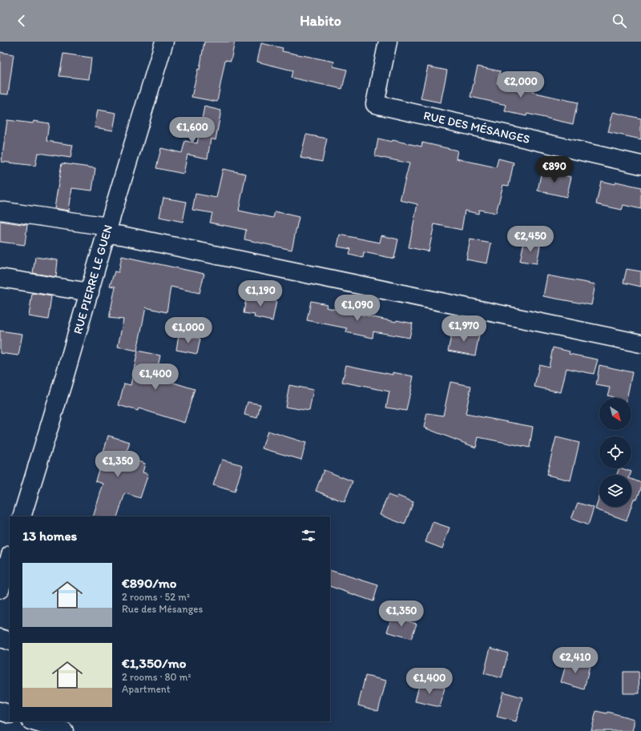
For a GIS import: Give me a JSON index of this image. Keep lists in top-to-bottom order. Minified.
{"streets":{"street":["RUE DES MÉSANGES","RUE PIERRE LE GUEN"]},"north":"bottom right","page":{"header":"Habito","price":["€2,000","€1,600","€890","€2,450","€1,190","€1,090","€1,970","€1,000","€1,400","€1,350","€1,350","€2,410","€1,400"],"heading":"13 homes","list":[{"name":"€890/mo","note":"2 rooms · 52 m² · Rue des Mésanges"},{"name":"€1,350/mo","note":"2 rooms · 80 m² · Apartment"}]}}
